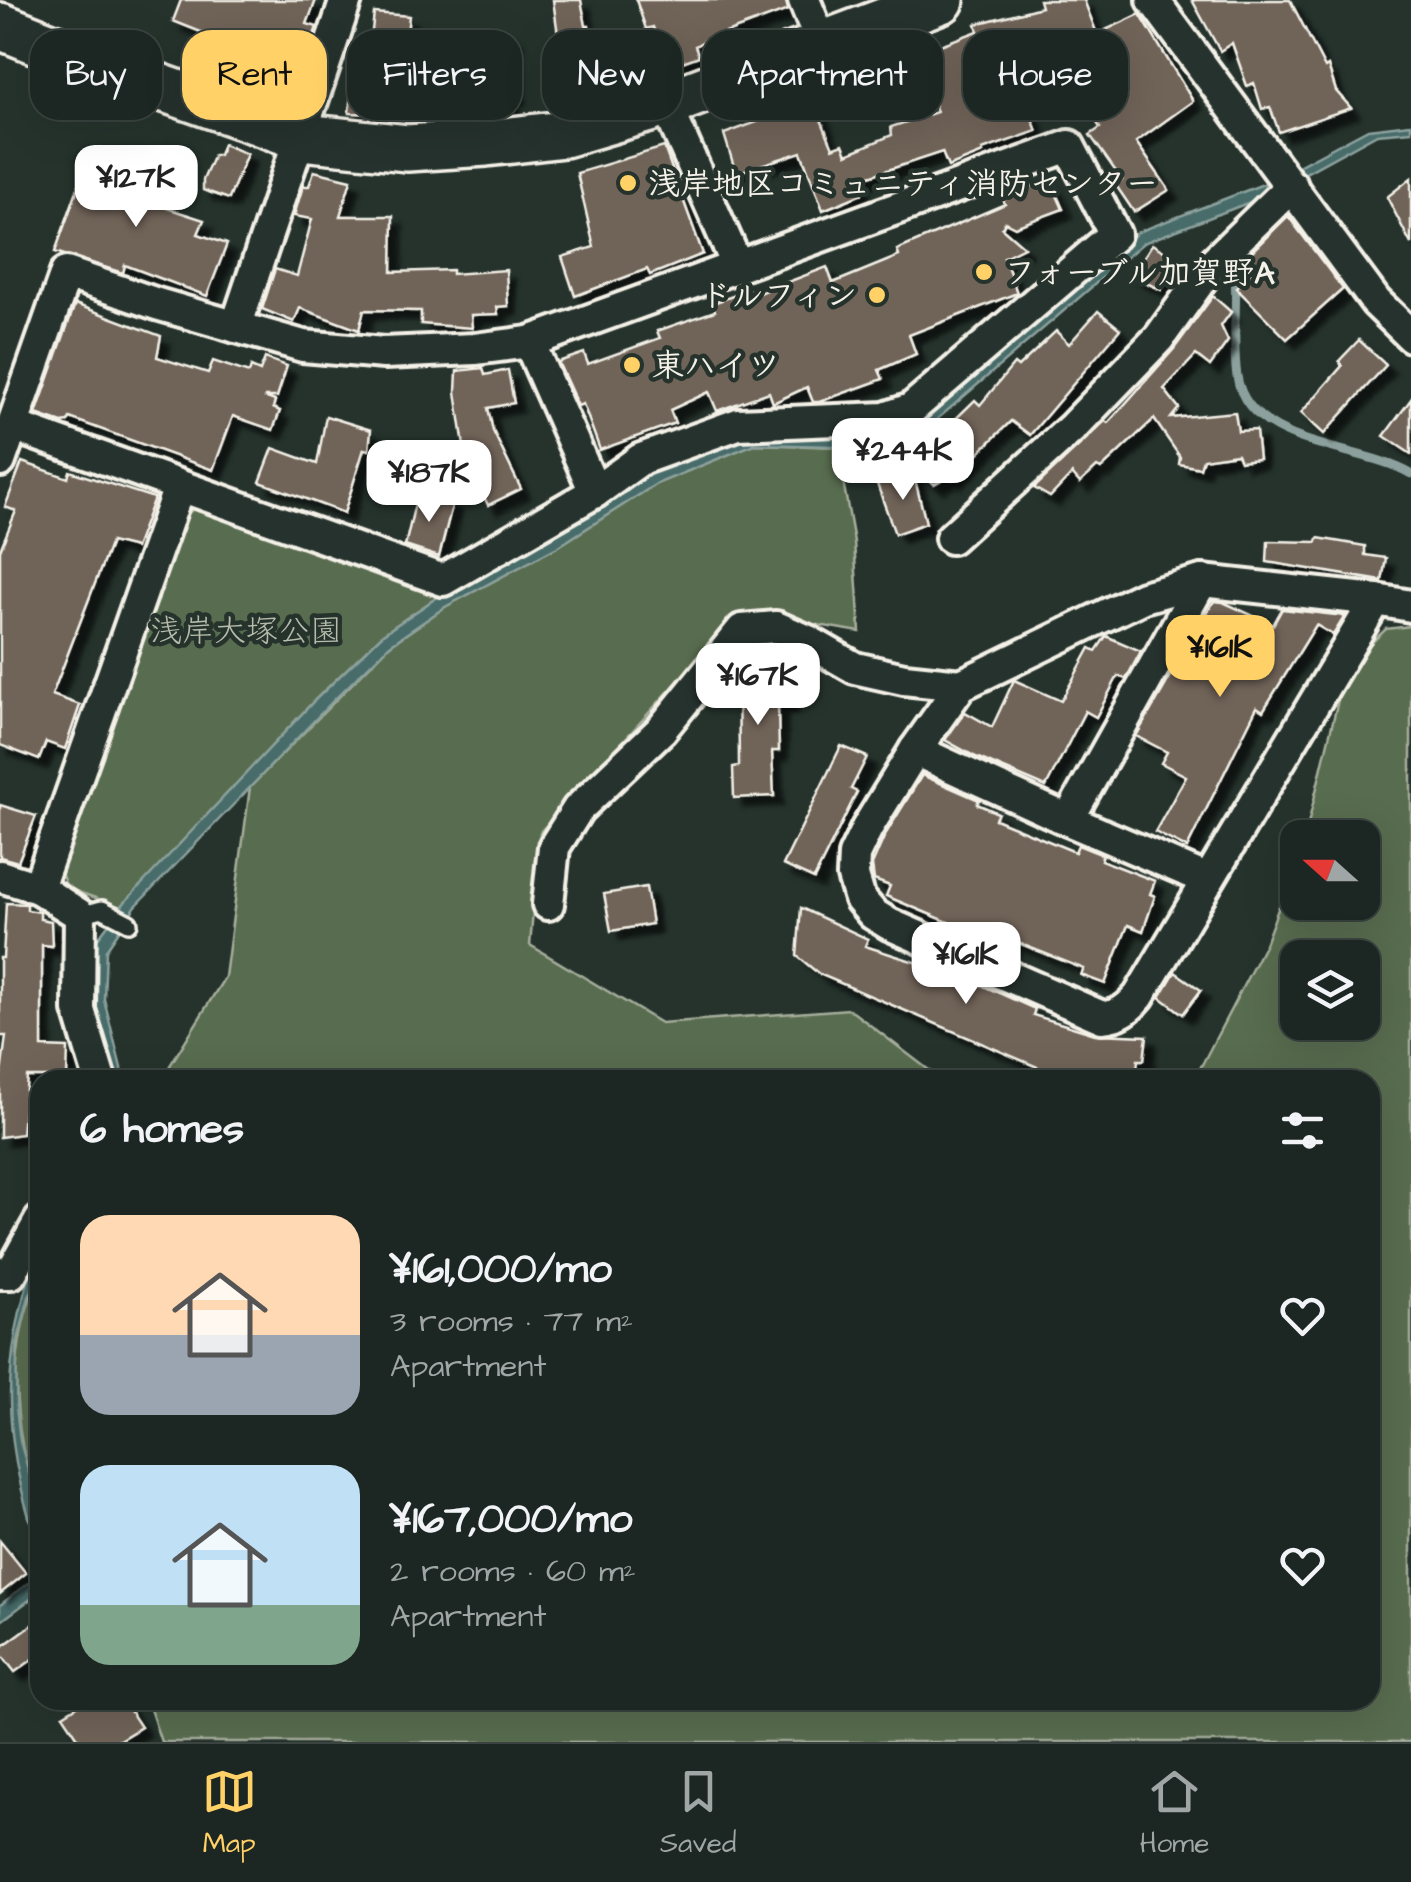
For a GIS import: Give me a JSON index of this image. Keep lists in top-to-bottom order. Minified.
{"parks":["浅岸大塚公園"],"places":["浅岸地区コミュニティ消防センター","フォーブル加賀野A","ドルフィン","東ハイツ"],"north":"left","page":{"chip":["Buy","Rent","Filters","New","Apartment","House"],"price":["¥127K","¥244K","¥187K","¥161K","¥167K","¥161K"],"heading":"6 homes","list":[{"name":"¥161,000/mo","note":"3 rooms · 77 m² · Apartment"},{"name":"¥167,000/mo","note":"2 rooms · 60 m² · Apartment"}],"tabs":["Map","Saved","Home"]}}
